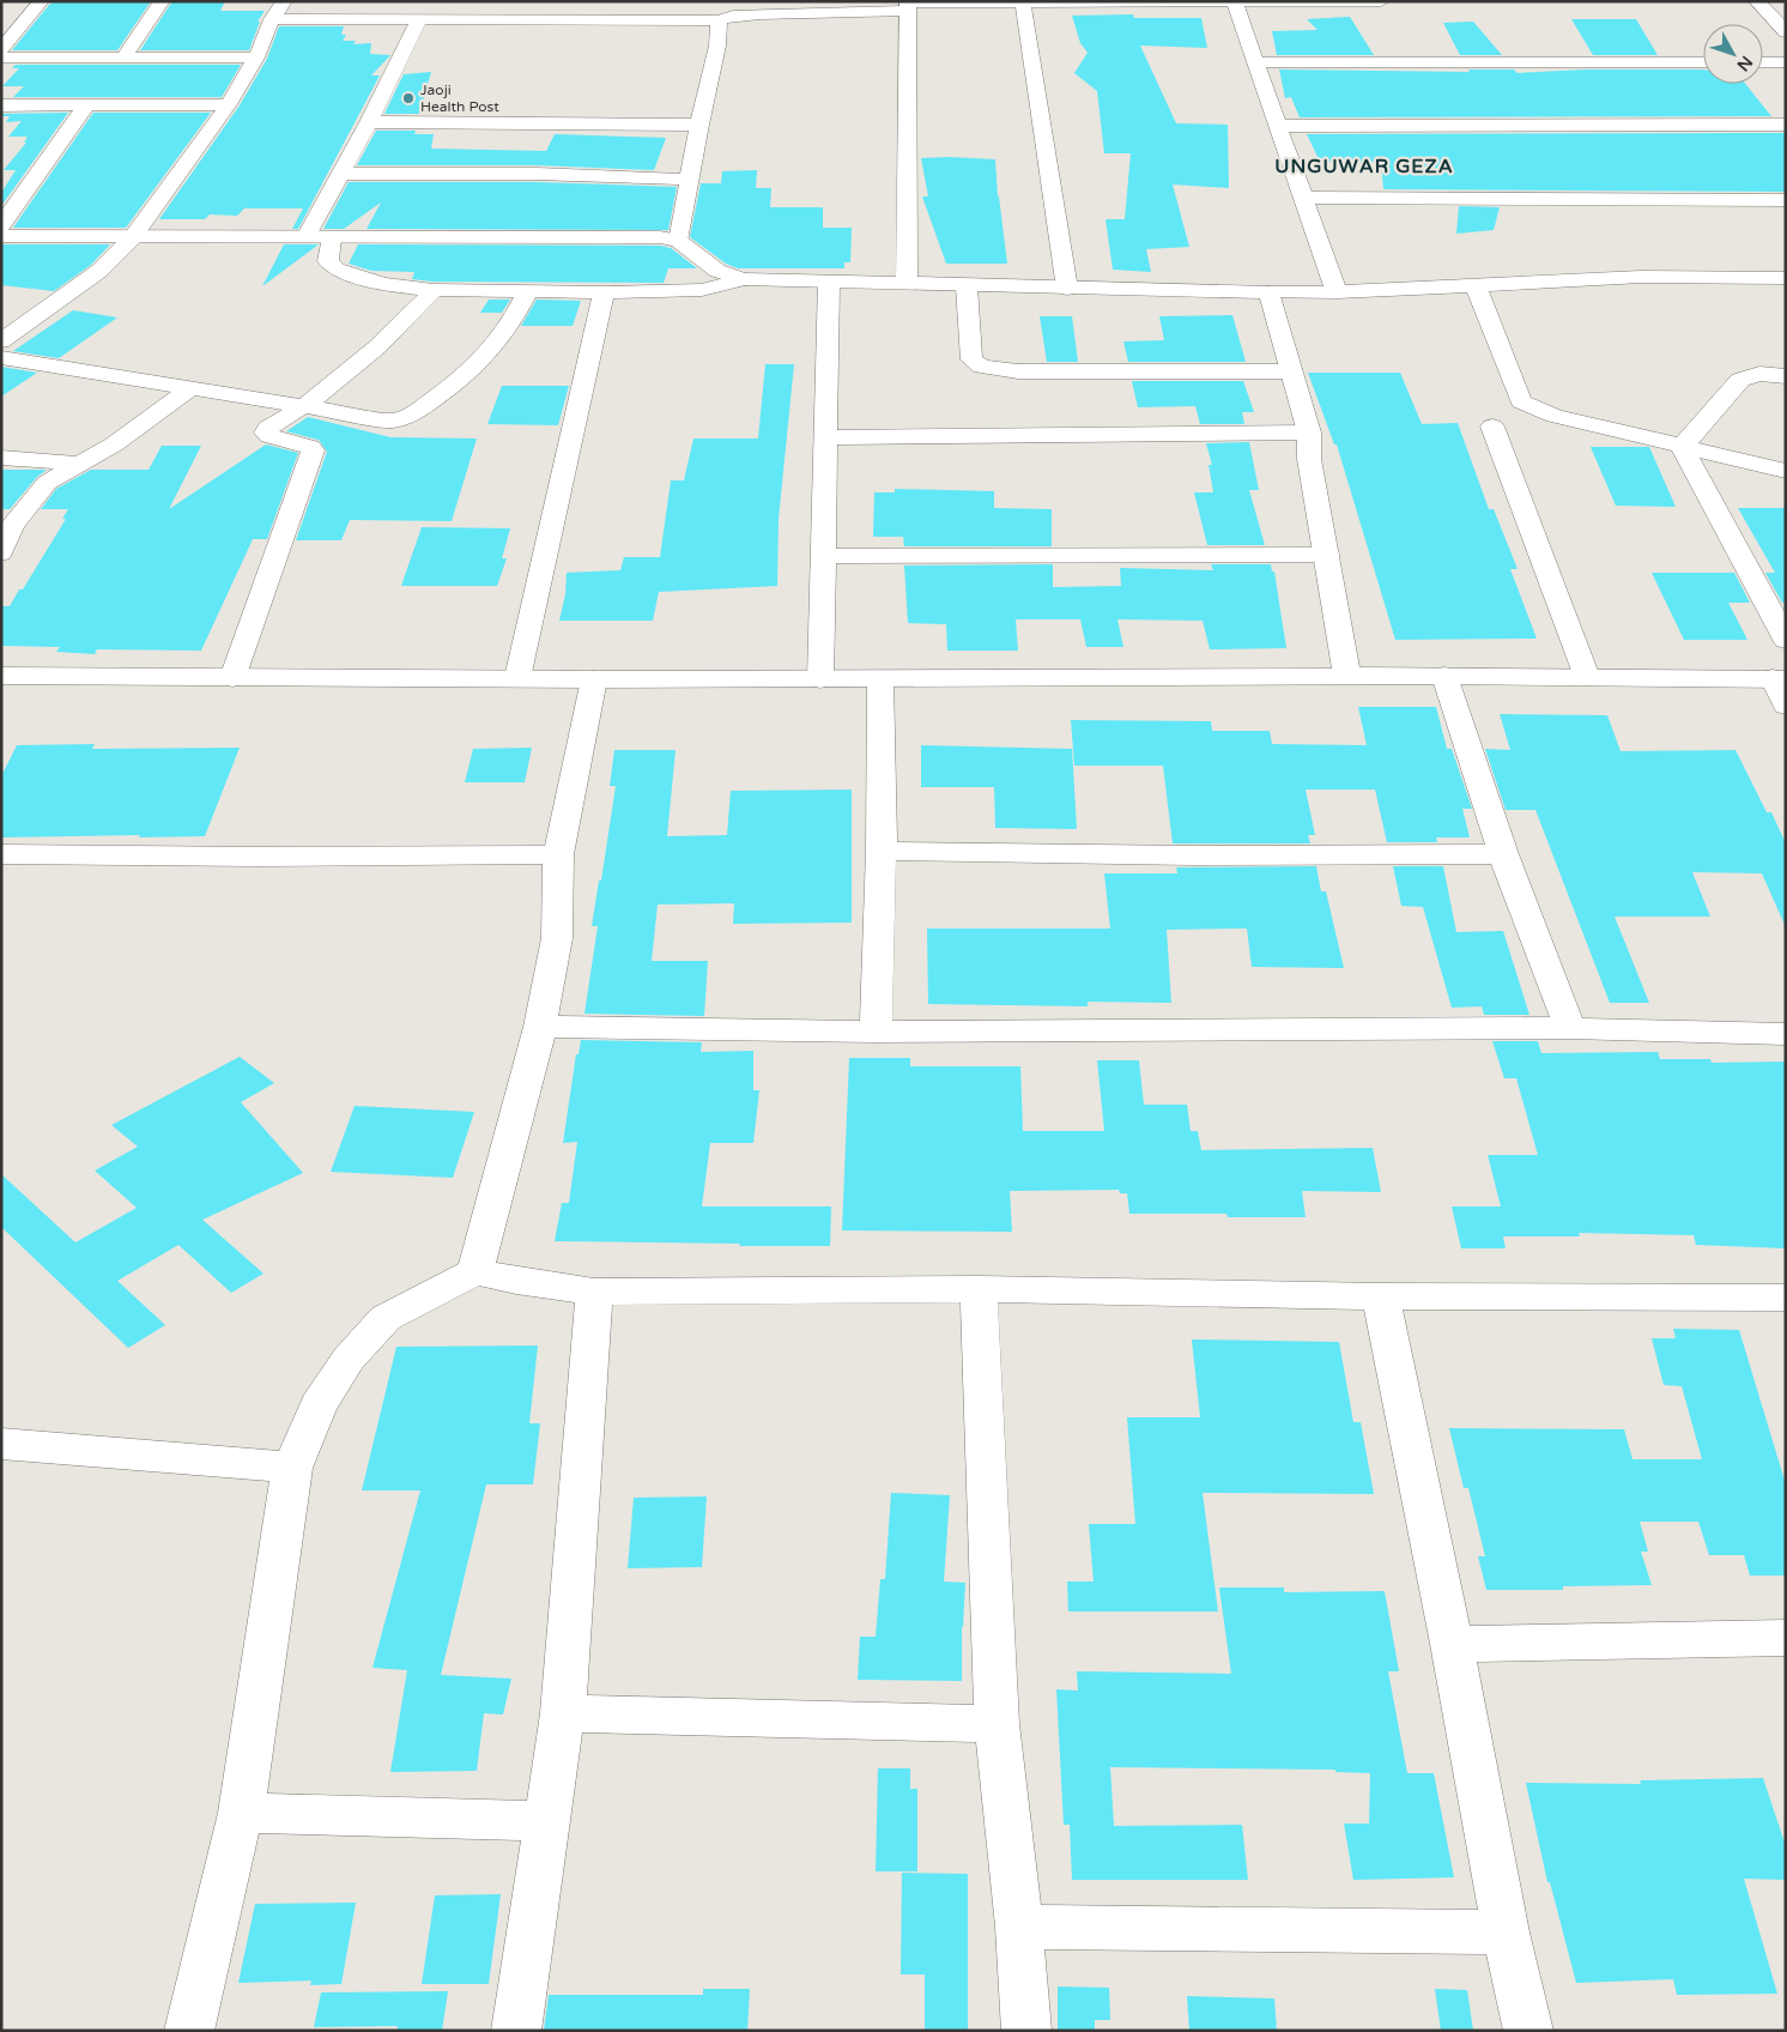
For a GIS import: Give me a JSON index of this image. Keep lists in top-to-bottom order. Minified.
{"districts":["UNGUWAR GEZA"],"places":["Jaoji Health Post"],"north":"bottom right"}
